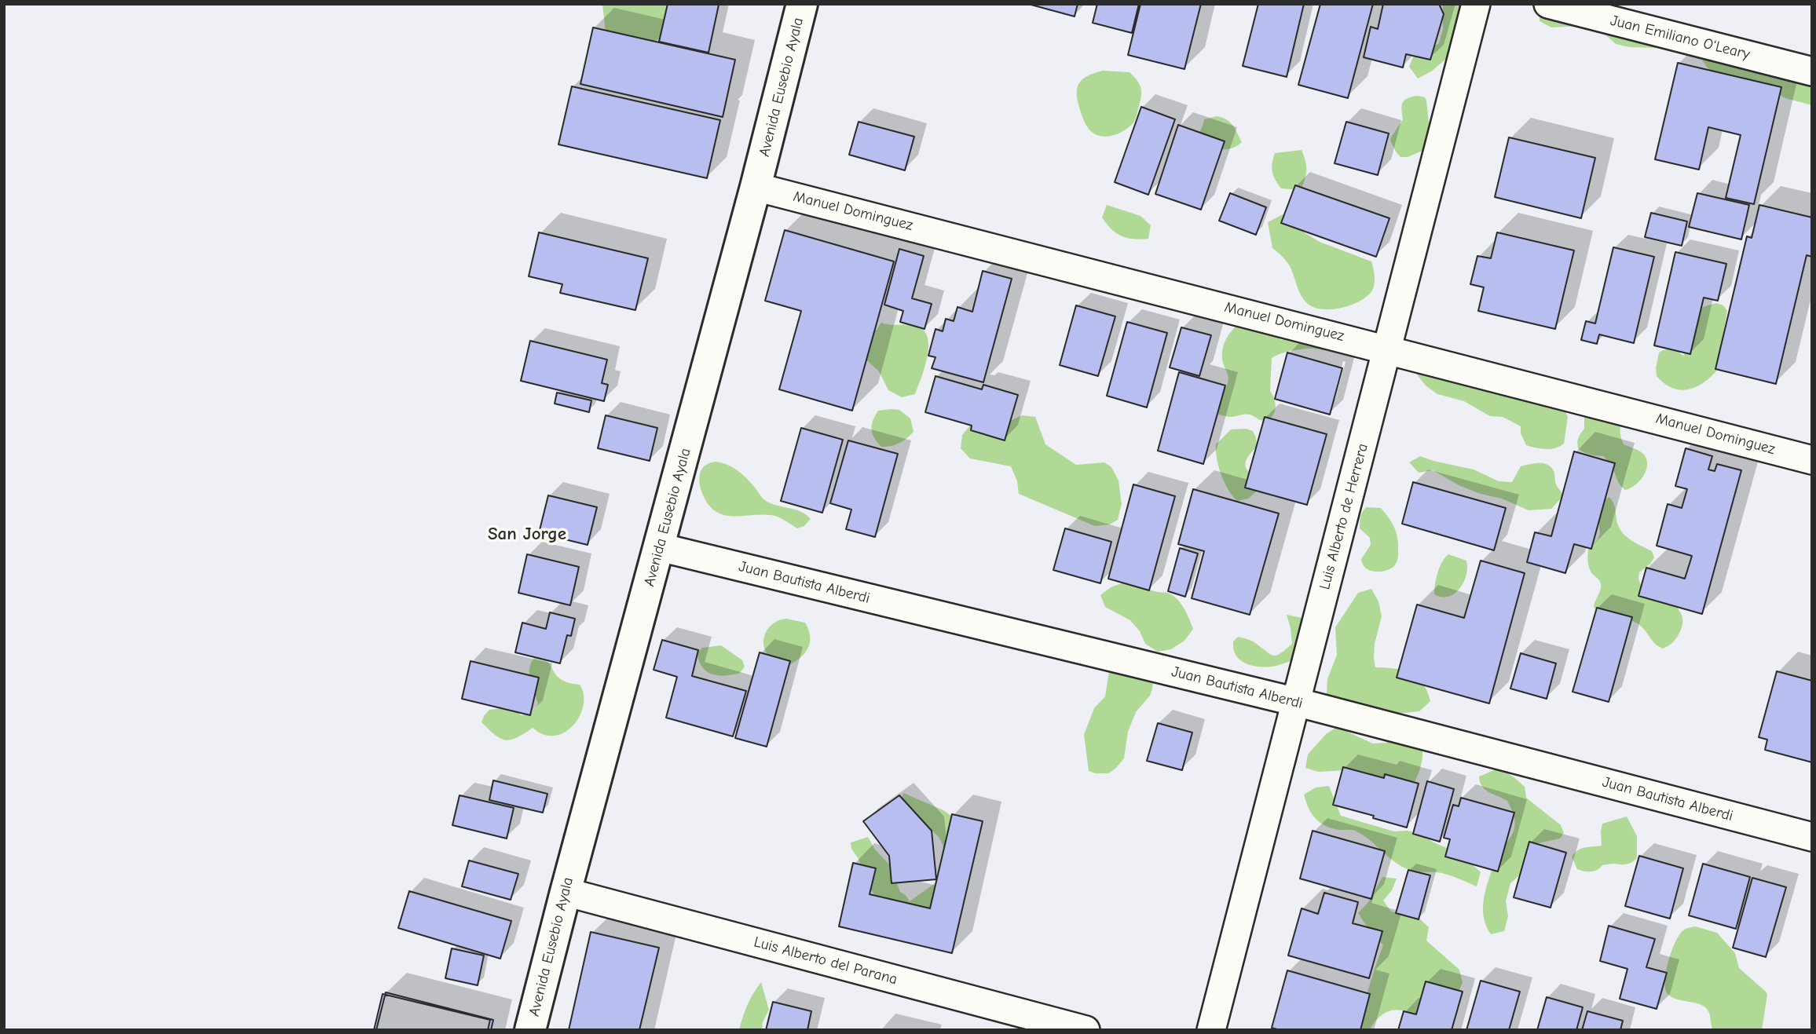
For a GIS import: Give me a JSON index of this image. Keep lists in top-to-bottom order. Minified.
{"streets":{"street":["Juan Emiliano O'Leary","Avenida Eusebio Ayala","Manuel Dominguez","Luis Alberto de Herrera","Juan Bautista Alberdi","Luis Alberto del Parana"]},"crossings":[["Avenida Eusebio Ayala","Manuel Dominguez"],["Avenida Eusebio Ayala","Juan Bautista Alberdi"],["Avenida Eusebio Ayala","Luis Alberto del Parana"],["Manuel Dominguez","Luis Alberto de Herrera"],["Luis Alberto de Herrera","Juan Bautista Alberdi"]],"districts":["San Jorge"]}
